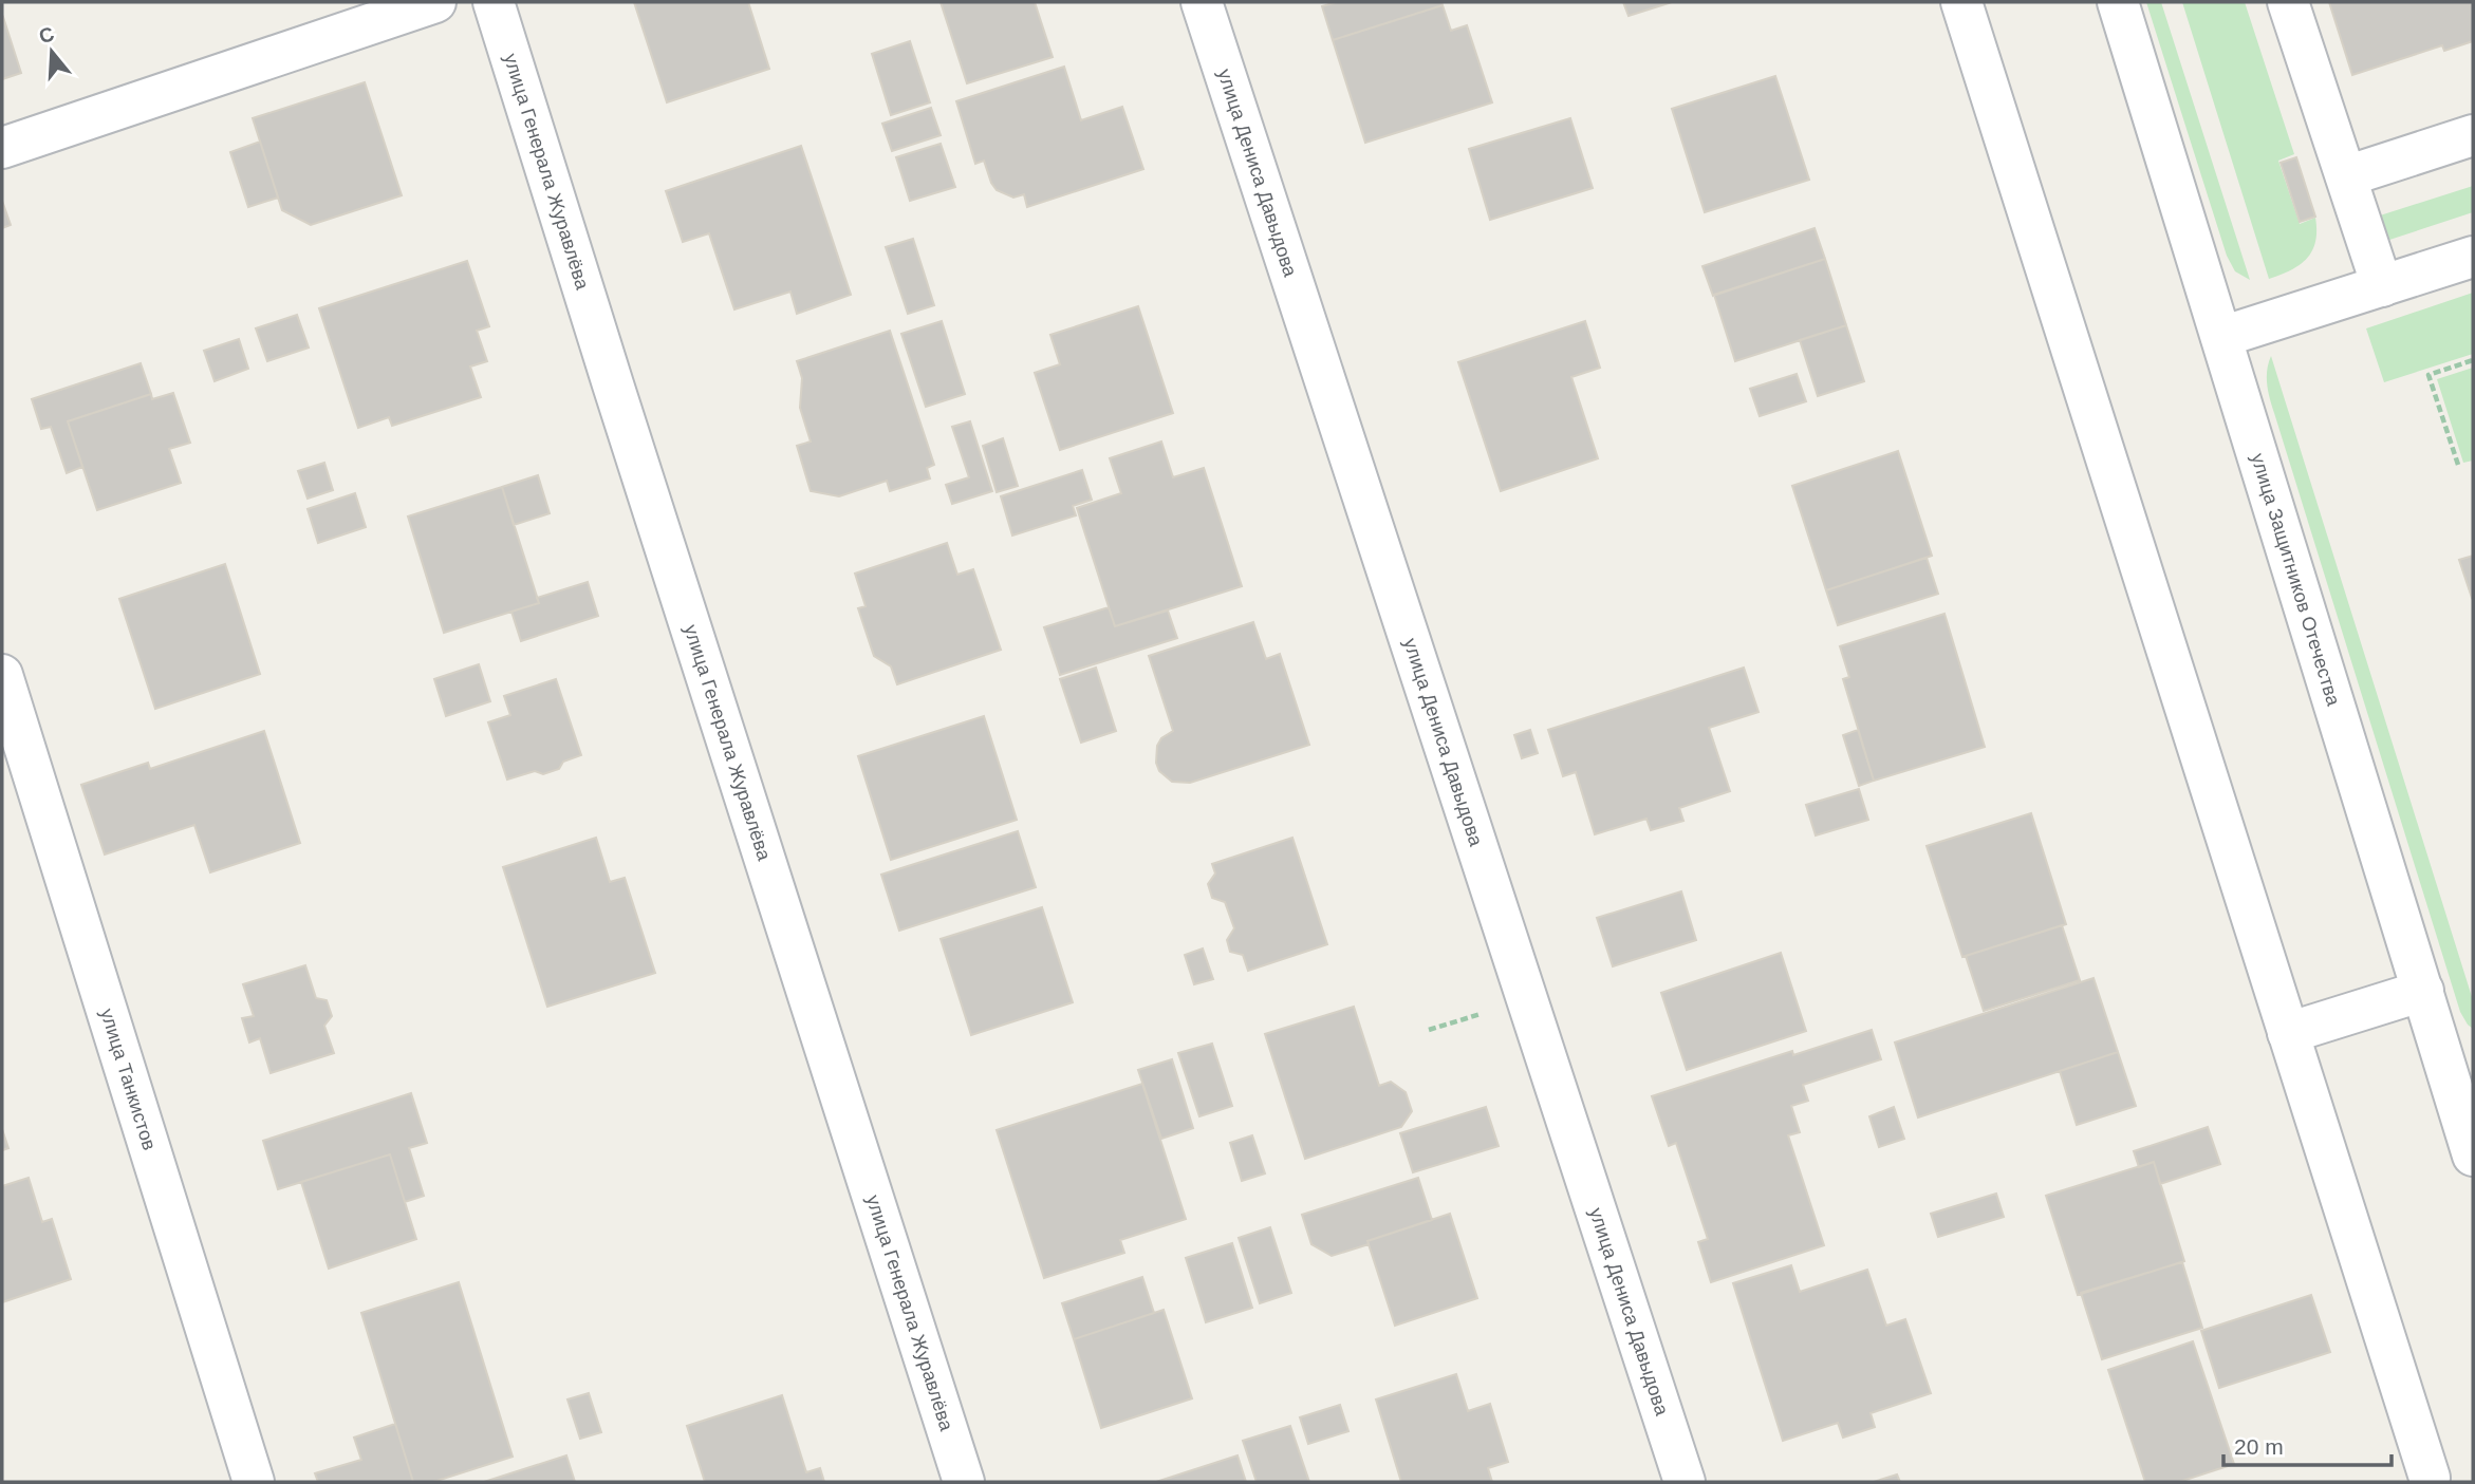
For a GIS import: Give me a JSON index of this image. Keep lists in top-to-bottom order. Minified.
{"streets":{"street":["улица Генерала Журавлёва","улица Дениса Давыдова","улица Защитников Отечества","улица Танкистов"]},"scale_bar":"20 m","north":"top"}
